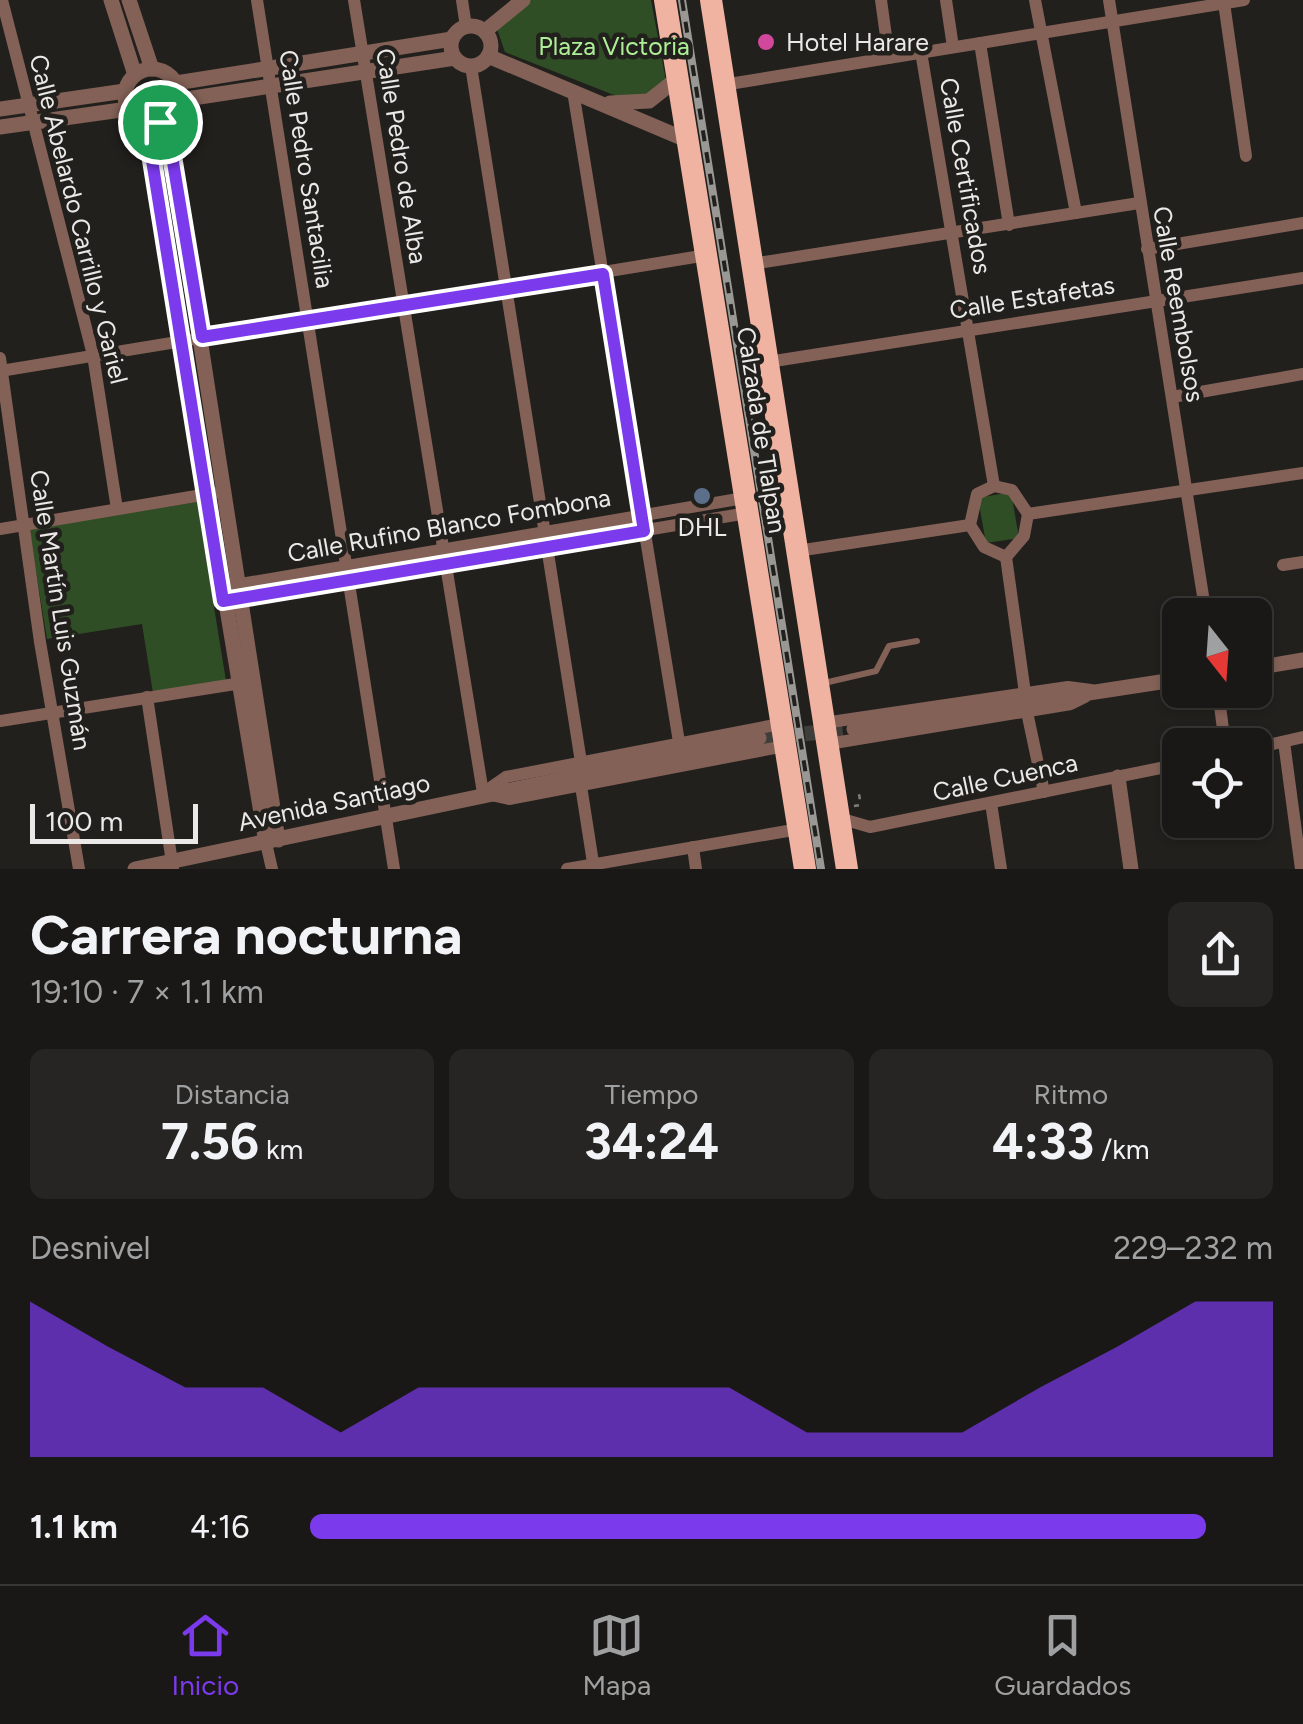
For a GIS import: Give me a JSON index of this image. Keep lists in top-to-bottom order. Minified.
{"streets":{"highway":["Calzada de Tlalpan"],"street":["Calle Pedro de Alba","Calle Pedro Santacilia","Calle Certificados","Calle Abelardo Carrillo y Gariel","Calle Estafetas","Calle Reembolsos","Calle Rufino Blanco Fombona","Calle Martín Luis Guzmán","Calle Cuenca","Avenida Santiago"]},"crossings":[["Calle Pedro de Alba","Calle Rufino Blanco Fombona"],["Calle Pedro de Alba","Avenida Santiago"],["Calle Pedro Santacilia","Calle Rufino Blanco Fombona"],["Calle Pedro Santacilia","Avenida Santiago"],["Calle Certificados","Calle Estafetas"],["Calle Estafetas","Calle Reembolsos"],["Calle Estafetas","Calzada de Tlalpan"],["Calzada de Tlalpan","Calle Rufino Blanco Fombona"],["Calzada de Tlalpan","Calle Cuenca"],["Calzada de Tlalpan","Avenida Santiago"]],"parks":["Plaza Victoria"],"places":["Hotel Harare","DHL"],"scale_bar":"100 m","north":"bottom","page":{"scale":"100 m","heading":["Carrera nocturna","19:10 · 7 × 1.1 km"],"stats":[["Distancia","7.56 km"],["Tiempo","34:24"],["Ritmo","4:33 /km"]],"chart":["Desnivel","229–232 m"],"list":[{"name":"1.1 km","note":"4:16"}],"tabs":["Inicio","Mapa","Guardados"]}}
